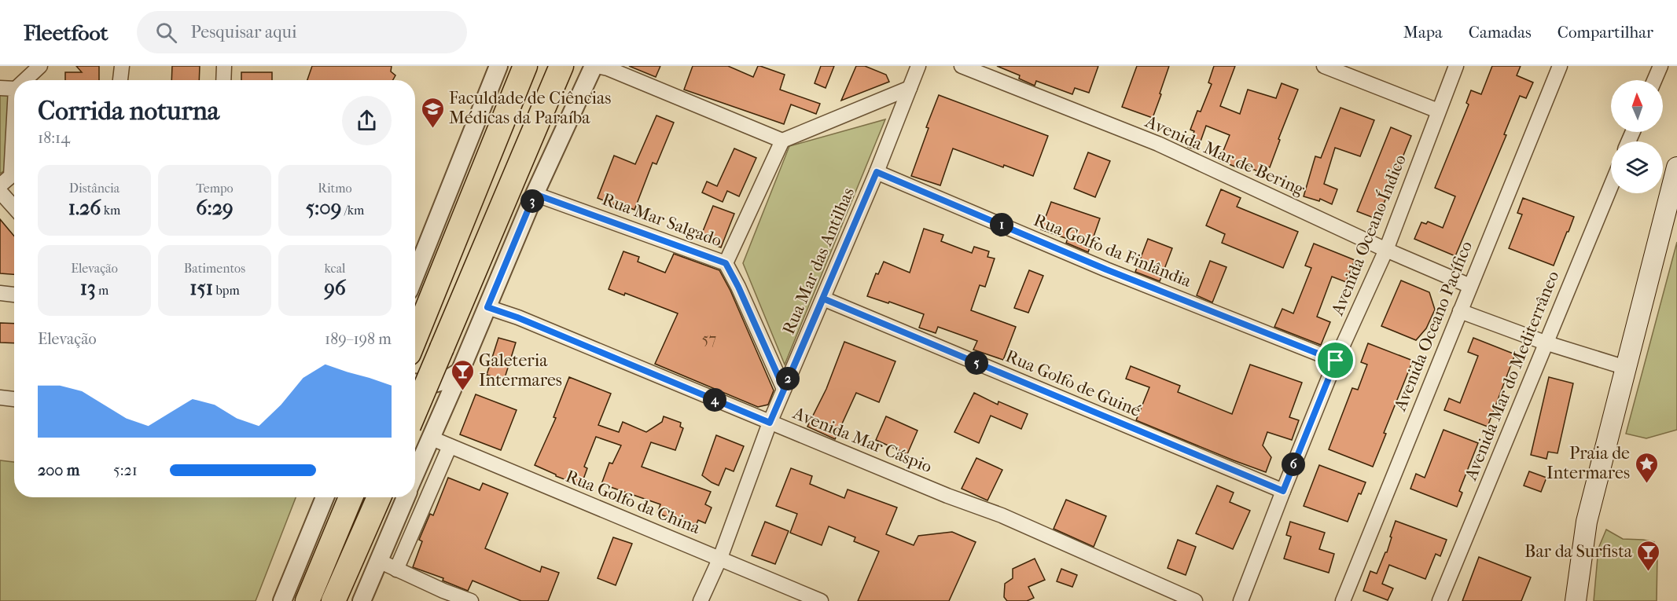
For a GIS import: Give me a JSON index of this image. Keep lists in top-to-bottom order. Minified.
{"streets":{"street":["Avenida Mar de Bering","Rua Mar Salgado","Avenida Oceano Índico","Rua Golfo da Finlândia","Rua Mar das Antilhas","Avenida Oceano Pacífico","Avenida Mar do Mediterrâneo","Rua Golfo de Guiné","Avenida Mar Cáspio","Rua Golfo da China"]},"crossings":[["Avenida Mar de Bering","Avenida Oceano Índico"],["Avenida Mar de Bering","Avenida Oceano Pacífico"],["Rua Mar Salgado","Rua Mar das Antilhas"],["Avenida Oceano Índico","Rua Golfo da Finlândia"],["Avenida Oceano Índico","Rua Golfo de Guiné"],["Rua Golfo da Finlândia","Rua Mar das Antilhas"],["Rua Mar das Antilhas","Rua Golfo de Guiné"],["Rua Mar das Antilhas","Avenida Mar Cáspio"],["Rua Mar das Antilhas","Rua Golfo da China"]],"places":{"school or university":["Faculdade de Ciências Médicas da Paraíba"],"bar":["Galeteria Intermares","Bar da Surfista"],"place":["Praia de Intermares"]},"house_numbers":["57"],"north":"top","page":{"header":"Fleetfoot","search":"Pesquisar aqui","nav":["Mapa","Camadas","Compartilhar"],"heading":["Corrida noturna","18:14"],"stats":[["Distância","1.26 km"],["Tempo","6:29"],["Ritmo","5:09 /km"],["Elevação","13 m"],["Batimentos","151 bpm"],["kcal","96"]],"pins":["3","1","5","2","4","6"],"chart":["Elevação","189–198 m"],"list":[{"name":"200 m","note":"5:21"}]}}
